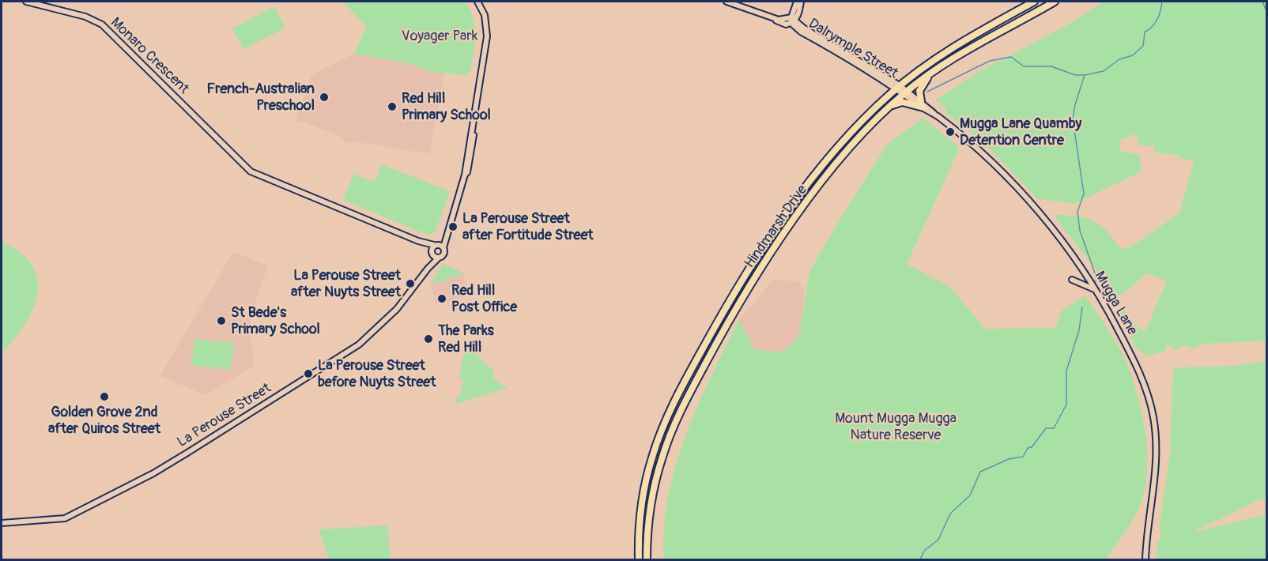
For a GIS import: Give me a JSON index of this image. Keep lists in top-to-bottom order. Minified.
{"streets":{"main road":["Hindmarsh Drive"],"street":["Dalrymple Street","Monaro Crescent","Mugga Lane","La Perouse Street"]},"crossings":[["Dalrymple Street","Hindmarsh Drive"],["Dalrymple Street","Mugga Lane"],["Monaro Crescent","La Perouse Street"],["Hindmarsh Drive","Mugga Lane"]],"parks":["Voyager Park","Mount Mugga Mugga Nature Reserve"],"places":["French-Australian Preschool","Red Hill Primary School","Mugga Lane Quamby Detention Centre","La Perouse Street after Fortitude Street","La Perouse Street after Nuyts Street","Red Hill Post Office","St Bede's Primary School","The Parks Red Hill","La Perouse Street before Nuyts Street","Golden Grove 2nd after Quiros Street"]}
